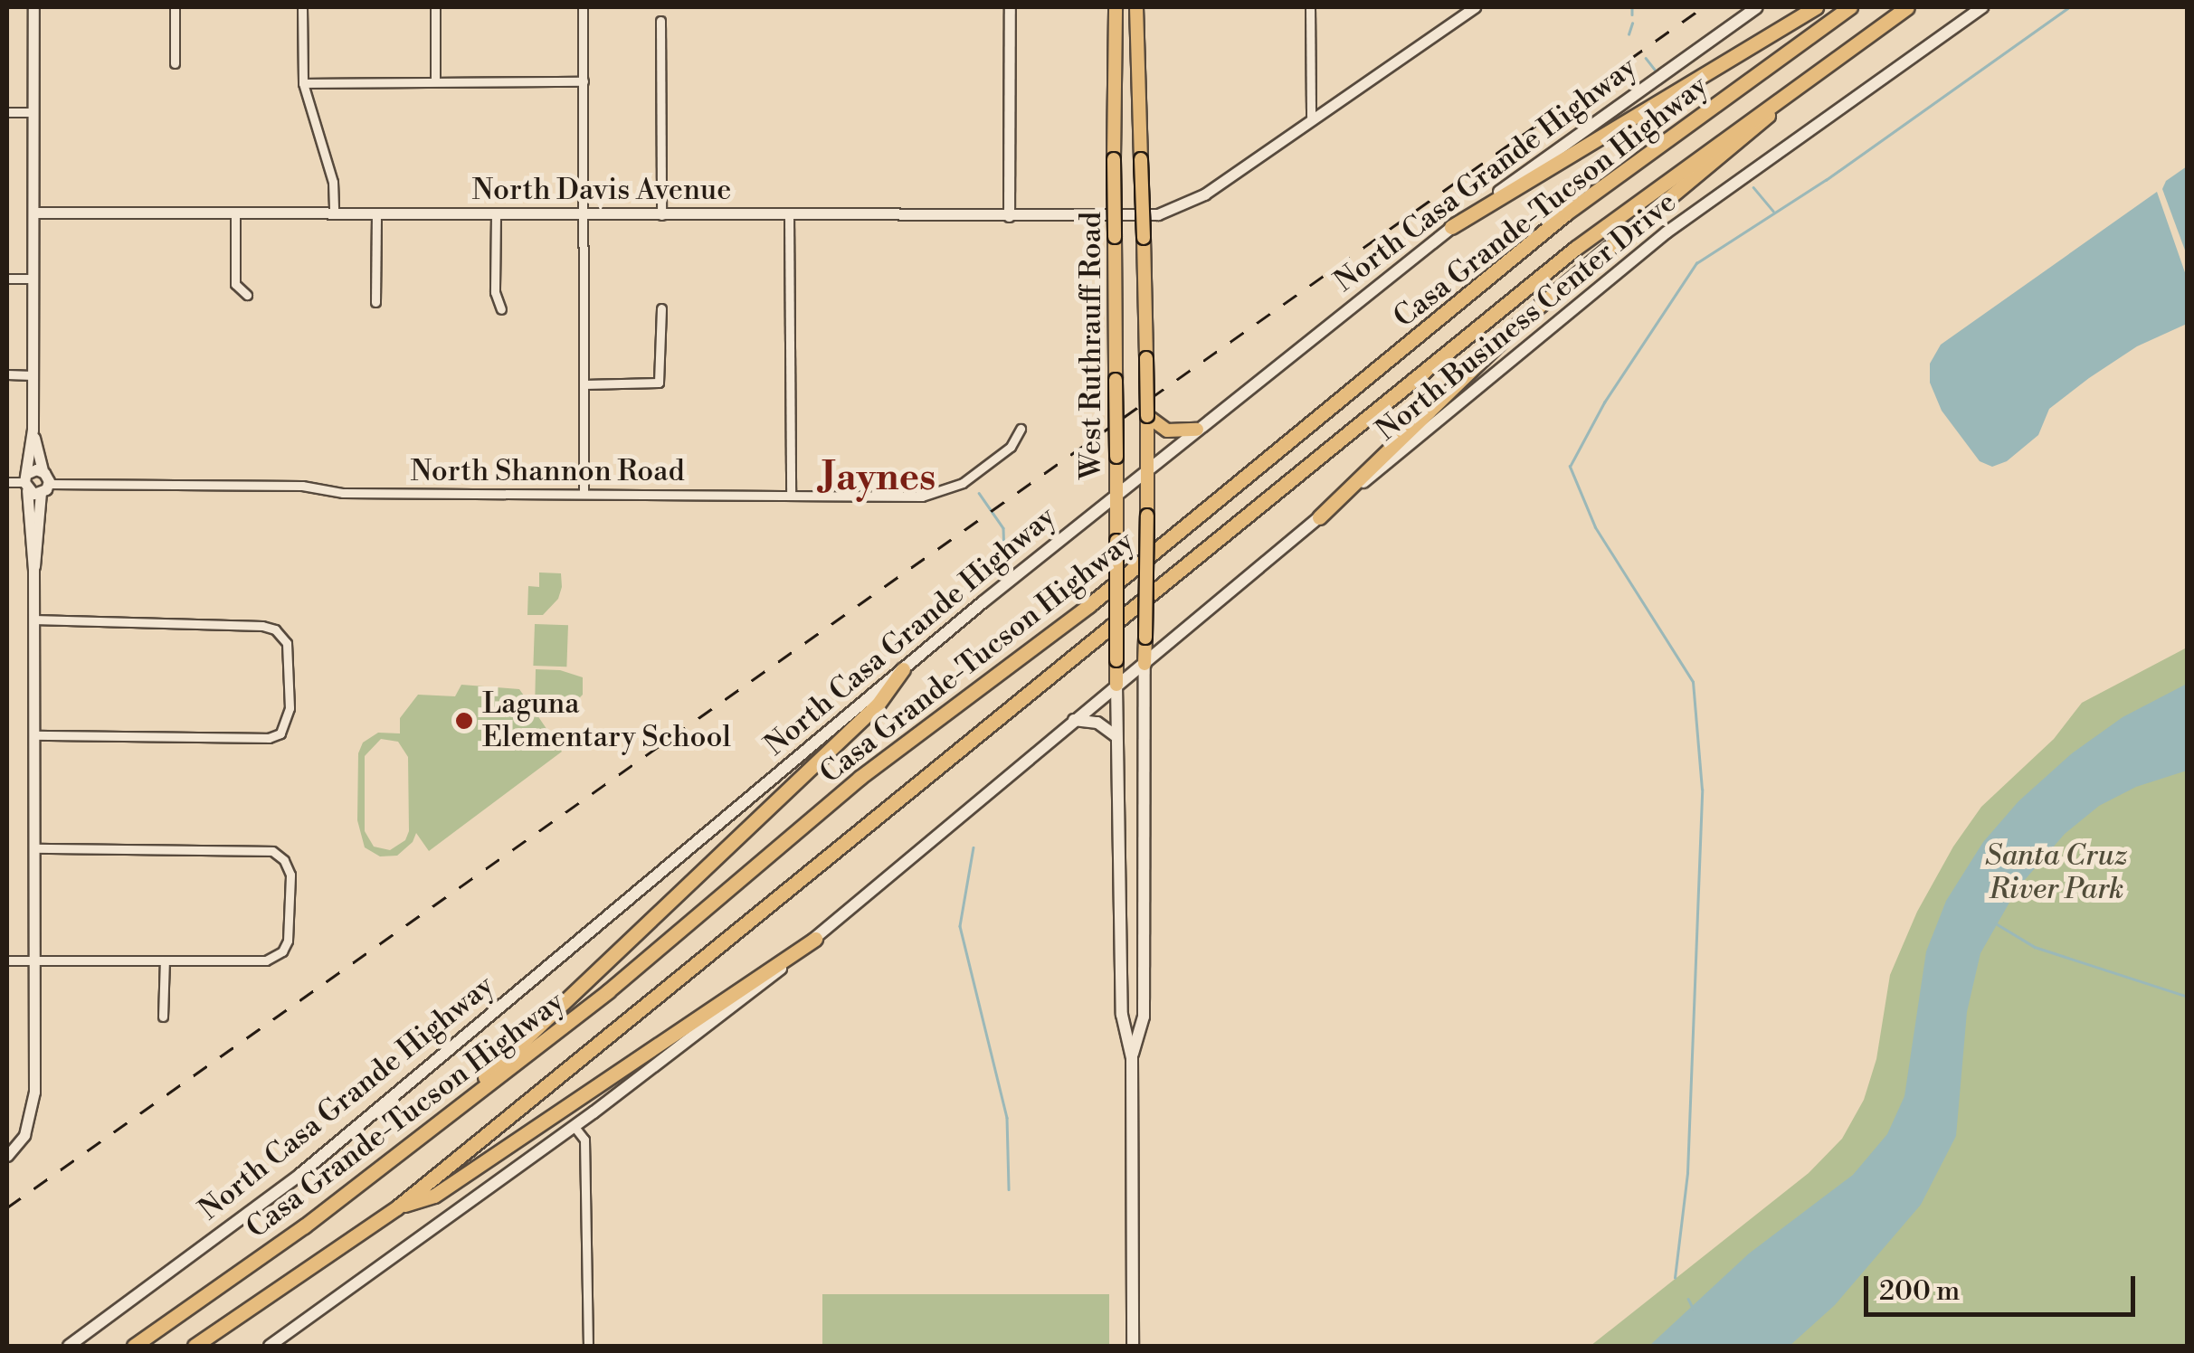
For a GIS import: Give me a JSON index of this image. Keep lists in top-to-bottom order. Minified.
{"streets":{"highway":["Casa Grande-Tucson Highway"],"main road":["North Casa Grande Highway","North Business Center Drive","West Ruthrauff Road"],"street":["North Davis Avenue","North Shannon Road"]},"crossings":[["North Casa Grande Highway","West Ruthrauff Road"],["North Business Center Drive","West Ruthrauff Road"]],"districts":["Jaynes"],"parks":["Santa Cruz River Park"],"places":["Laguna Elementary School"],"scale_bar":"200 m"}
